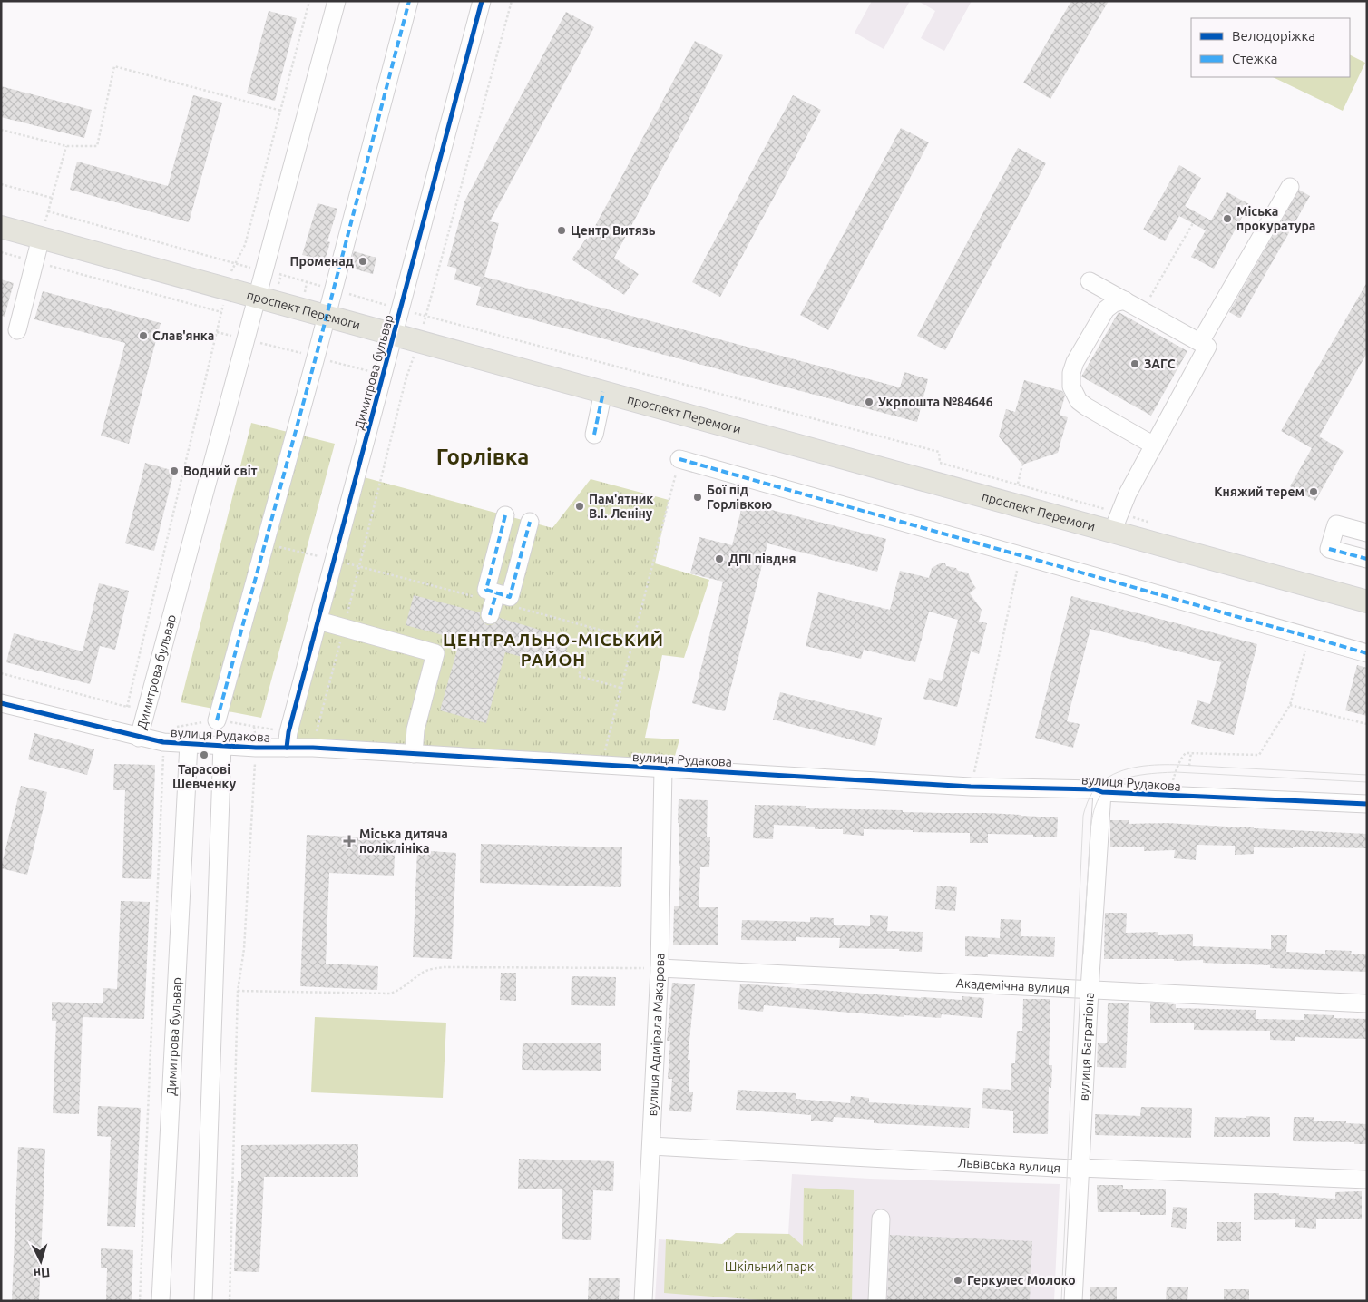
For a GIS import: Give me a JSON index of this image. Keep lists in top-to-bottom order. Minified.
{"streets":{"main road":["проспект Перемоги"],"street":["Димитрова бульвар","вулиця Рудакова","Академічна вулиця","вулиця Адмірала Макарова","вулиця Багратіона","Львівська вулиця"]},"crossings":[["проспект Перемоги","Димитрова бульвар"],["Димитрова бульвар","вулиця Рудакова"],["вулиця Рудакова","вулиця Адмірала Макарова"],["вулиця Рудакова","вулиця Багратіона"],["Академічна вулиця","вулиця Адмірала Макарова"],["Академічна вулиця","вулиця Багратіона"],["вулиця Адмірала Макарова","Львівська вулиця"],["вулиця Багратіона","Львівська вулиця"]],"districts":["Горлівка","ЦЕНТРАЛЬНО-МІСЬКИЙ РАЙОН"],"parks":["Шкільний парк"],"places":{"other":["Міська прокуратура","Центр Витязь","Променад","Слав'янка","ЗАГС","Укрпошта №84646","Водний світ","Княжий терем","Бої під Горлівкою","Пам'ятник В.І. Леніну","ДПІ півдня","Тарасові Шевченку","Геркулес Молоко"],"health":["Міська дитяча поліклініка"]},"legend":["Велодоріжка","Стежка"],"north":"bottom"}
